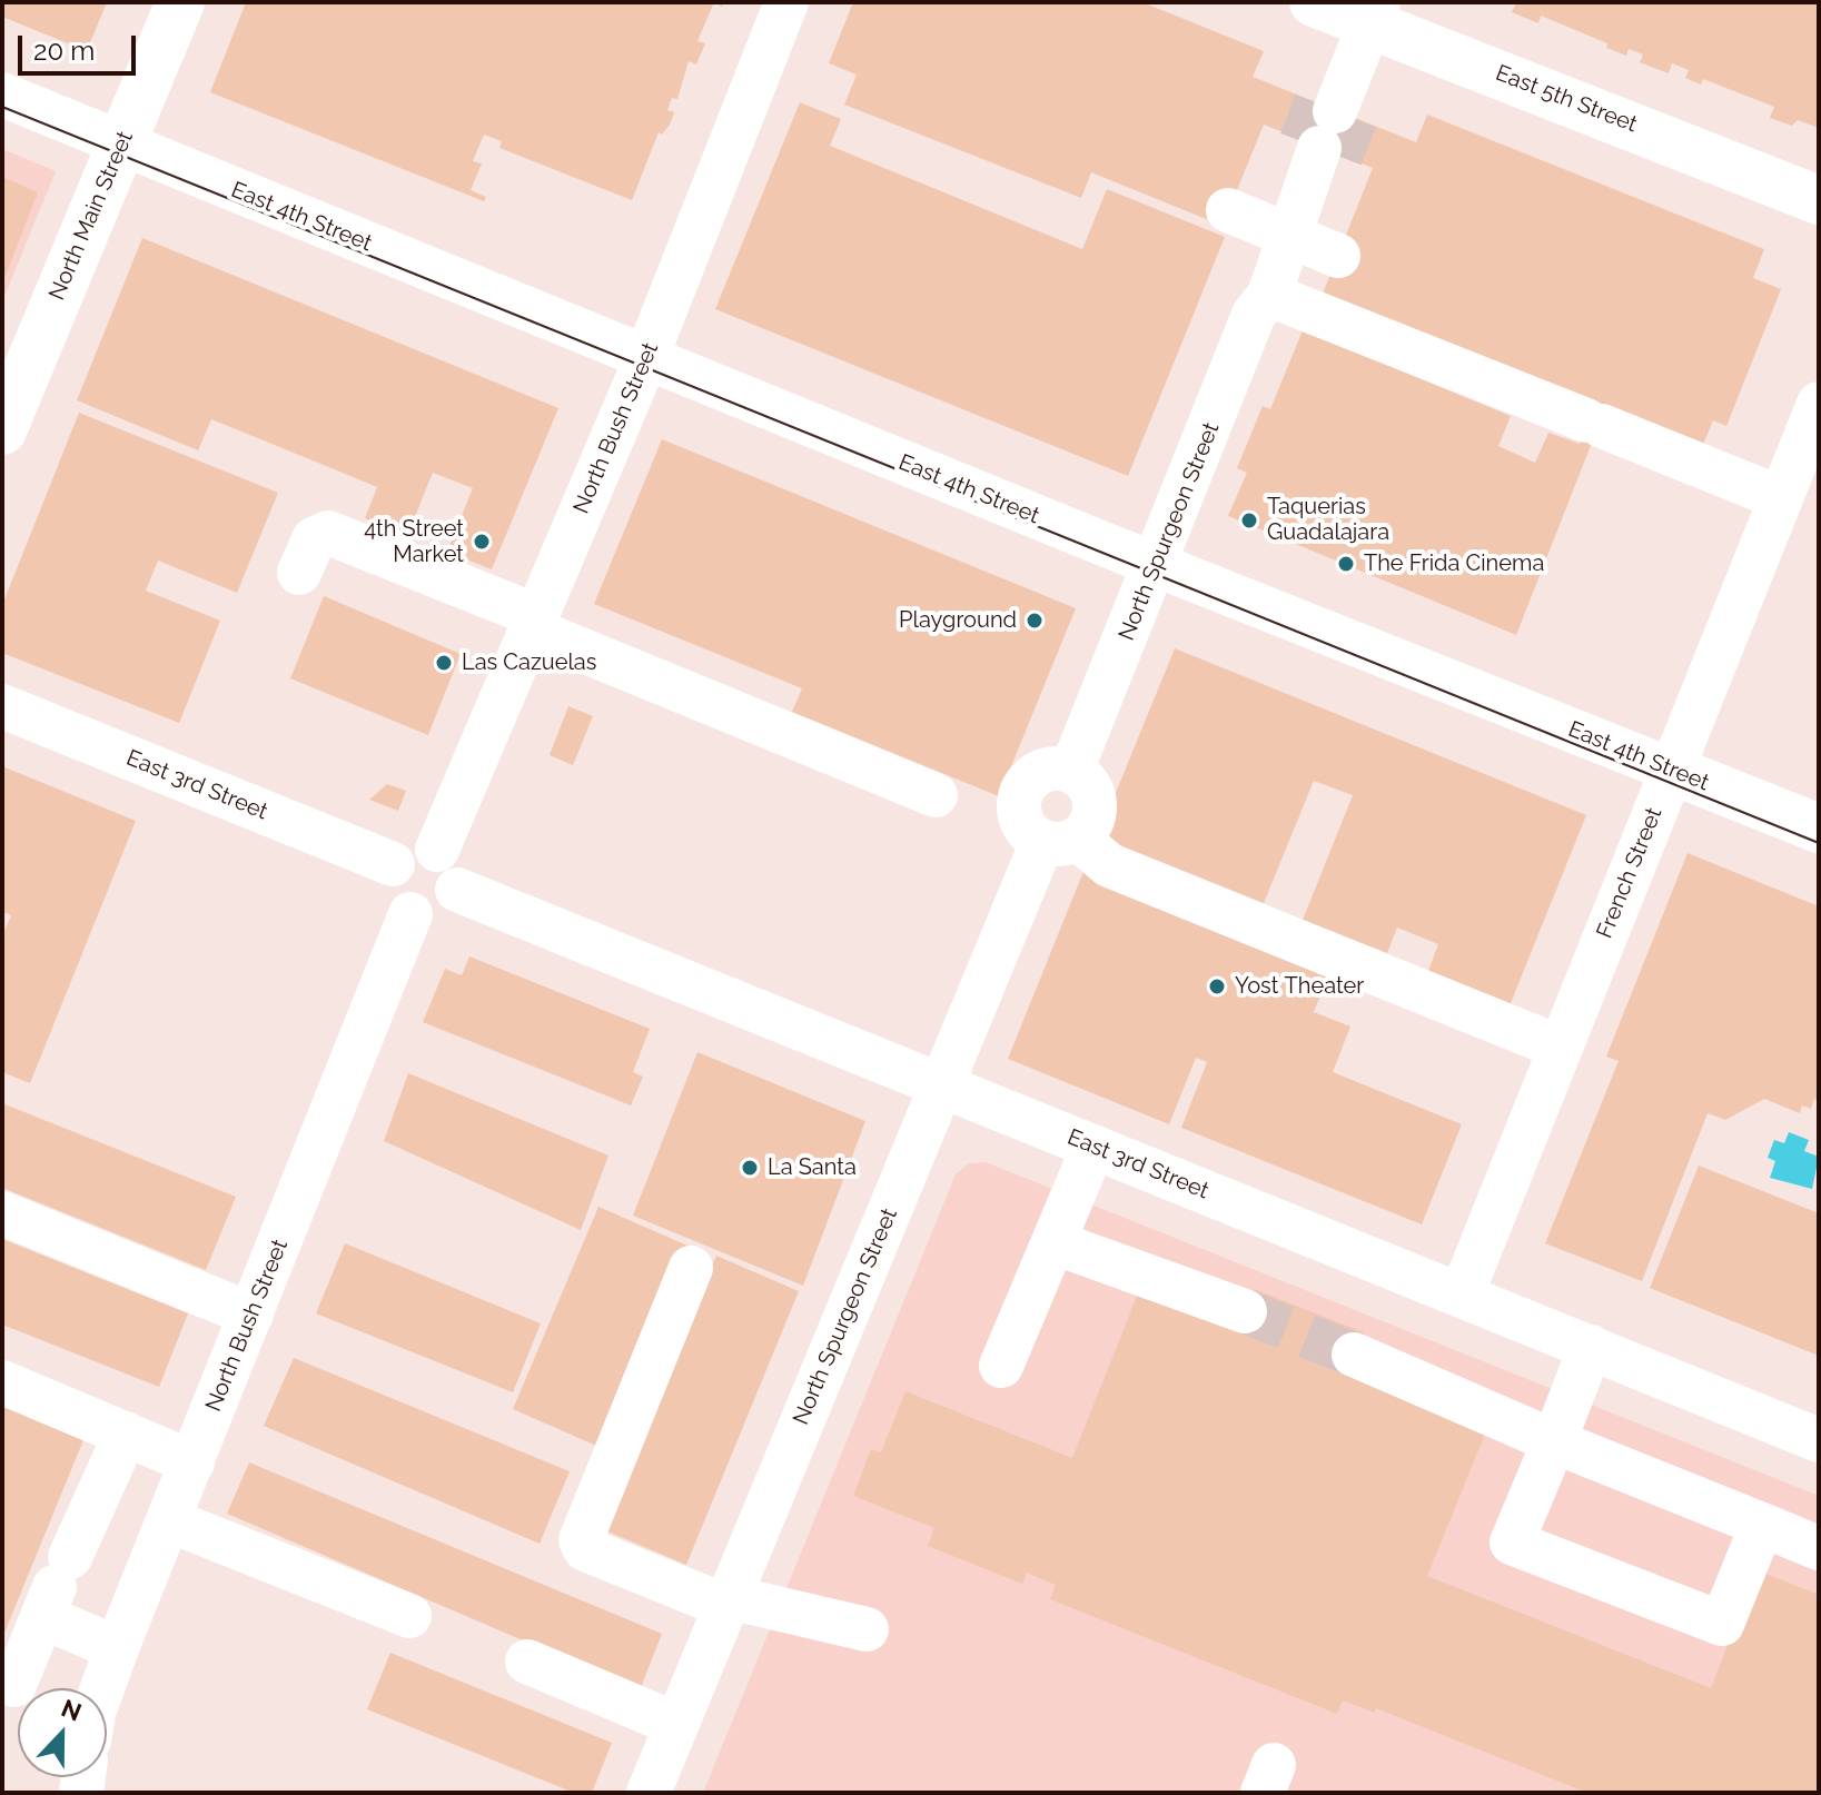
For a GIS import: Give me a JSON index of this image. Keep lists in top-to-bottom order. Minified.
{"streets":{"main road":["East 5th Street","North Main Street","East 4th Street"],"street":["North Bush Street","North Spurgeon Street","East 3rd Street","French Street"]},"crossings":[["East 5th Street","North Spurgeon Street"],["North Main Street","East 4th Street"],["East 4th Street","North Bush Street"],["East 4th Street","North Spurgeon Street"],["East 4th Street","French Street"],["North Bush Street","East 3rd Street"],["North Spurgeon Street","East 3rd Street"],["East 3rd Street","French Street"]],"places":["Taquerias Guadalajara","4th Street Market","The Frida Cinema","Playground","Las Cazuelas","Yost Theater","La Santa"],"scale_bar":"20 m","north":"top"}
